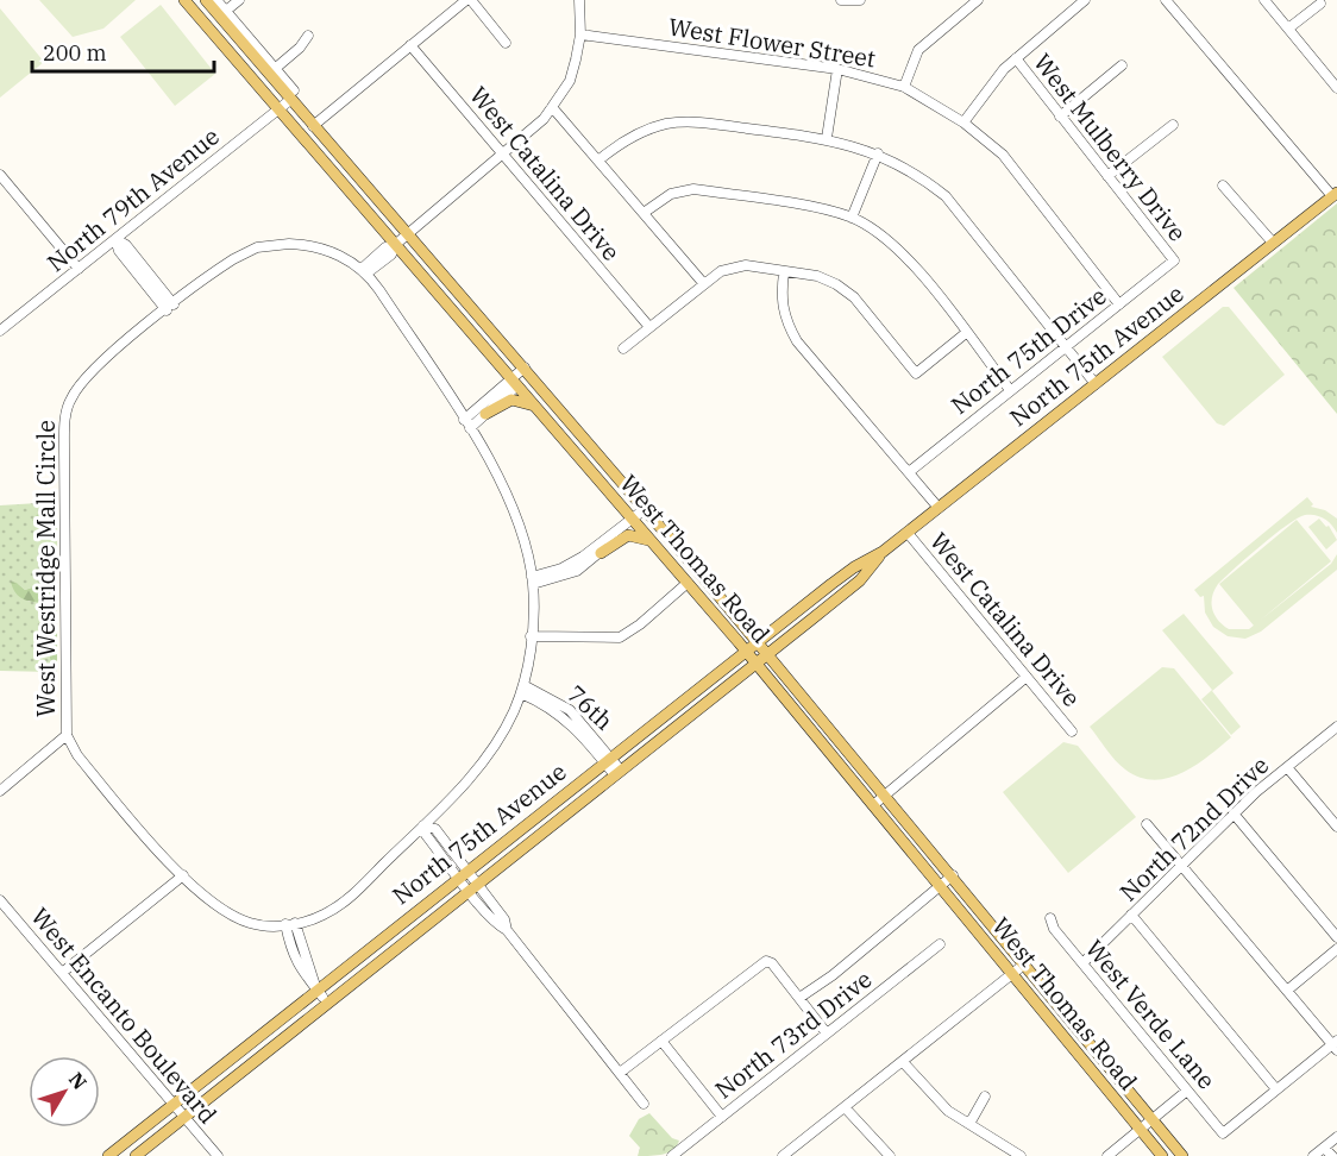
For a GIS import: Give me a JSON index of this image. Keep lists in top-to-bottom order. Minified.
{"streets":{"main road":["North 75th Avenue","West Thomas Road"],"street":["West Flower Street","West Mulberry Drive","West Catalina Drive","North 79th Avenue","North 75th Drive","West Westridge Mall Circle","76th","North 72nd Drive","West Verde Lane","West Encanto Boulevard","North 73rd Drive"]},"crossings":[["West Flower Street","North 75th Drive"],["West Mulberry Drive","North 75th Drive"],["West Catalina Drive","North 75th Avenue"],["North 79th Avenue","West Thomas Road"],["North 75th Avenue","West Thomas Road"],["North 75th Avenue","76th"],["North 75th Avenue","West Encanto Boulevard"],["North 72nd Drive","West Verde Lane"]],"scale_bar":"200 m","north":"top right"}
